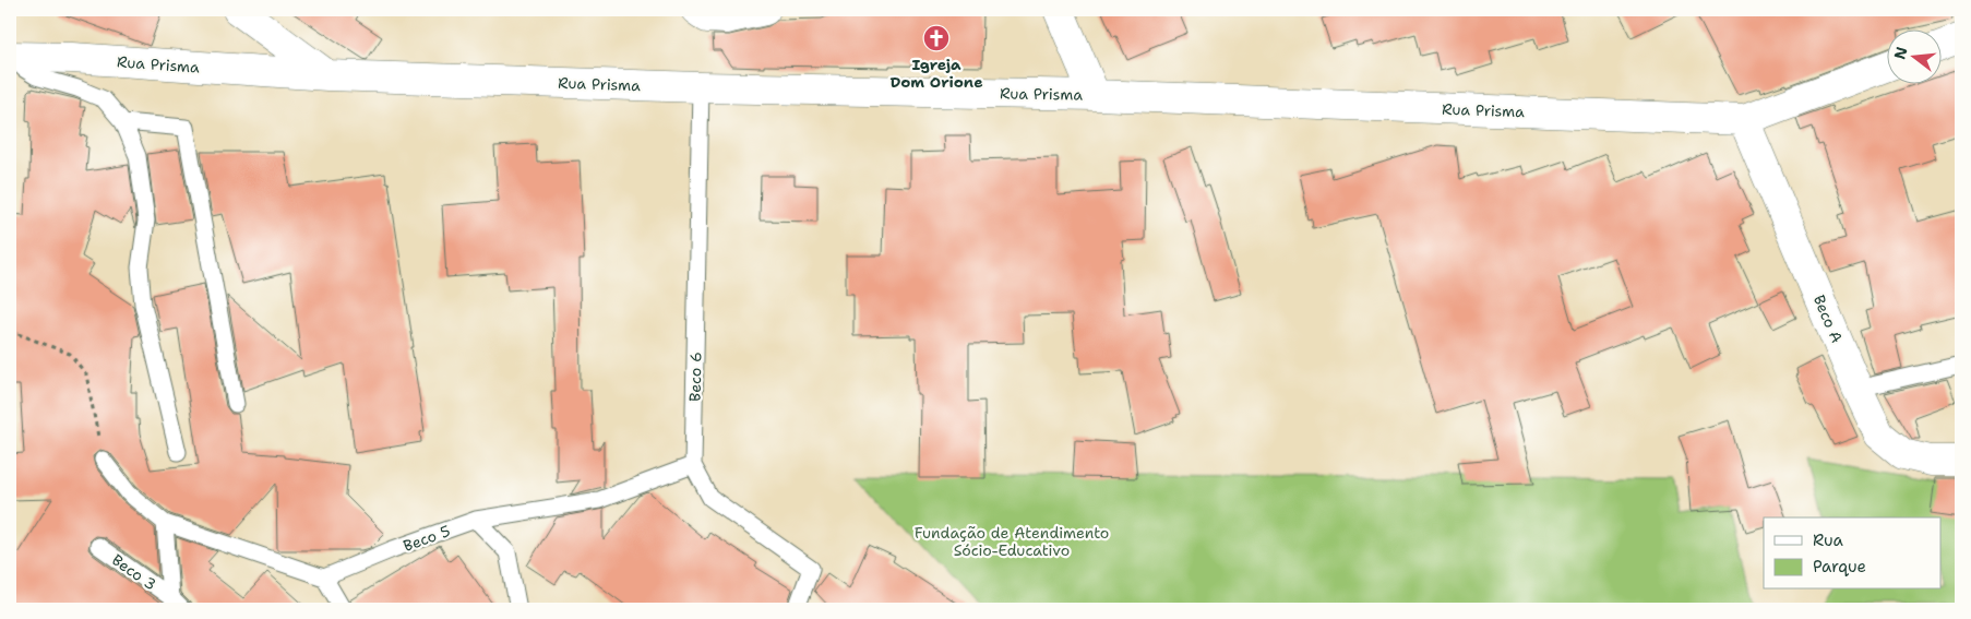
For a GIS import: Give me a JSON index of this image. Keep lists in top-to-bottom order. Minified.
{"streets":{"street":["Rua Prisma","Beco A"],"lane":["Beco 6","Beco 5","Beco 3"]},"crossings":[["Rua Prisma","Beco A"],["Rua Prisma","Beco 6"],["Beco 6","Beco 5"]],"parks":["Fundação de Atendimento Sócio-Educativo"],"places":{"church":["Igreja Dom Orione"]},"legend":["Rua","Parque"],"north":"left"}
